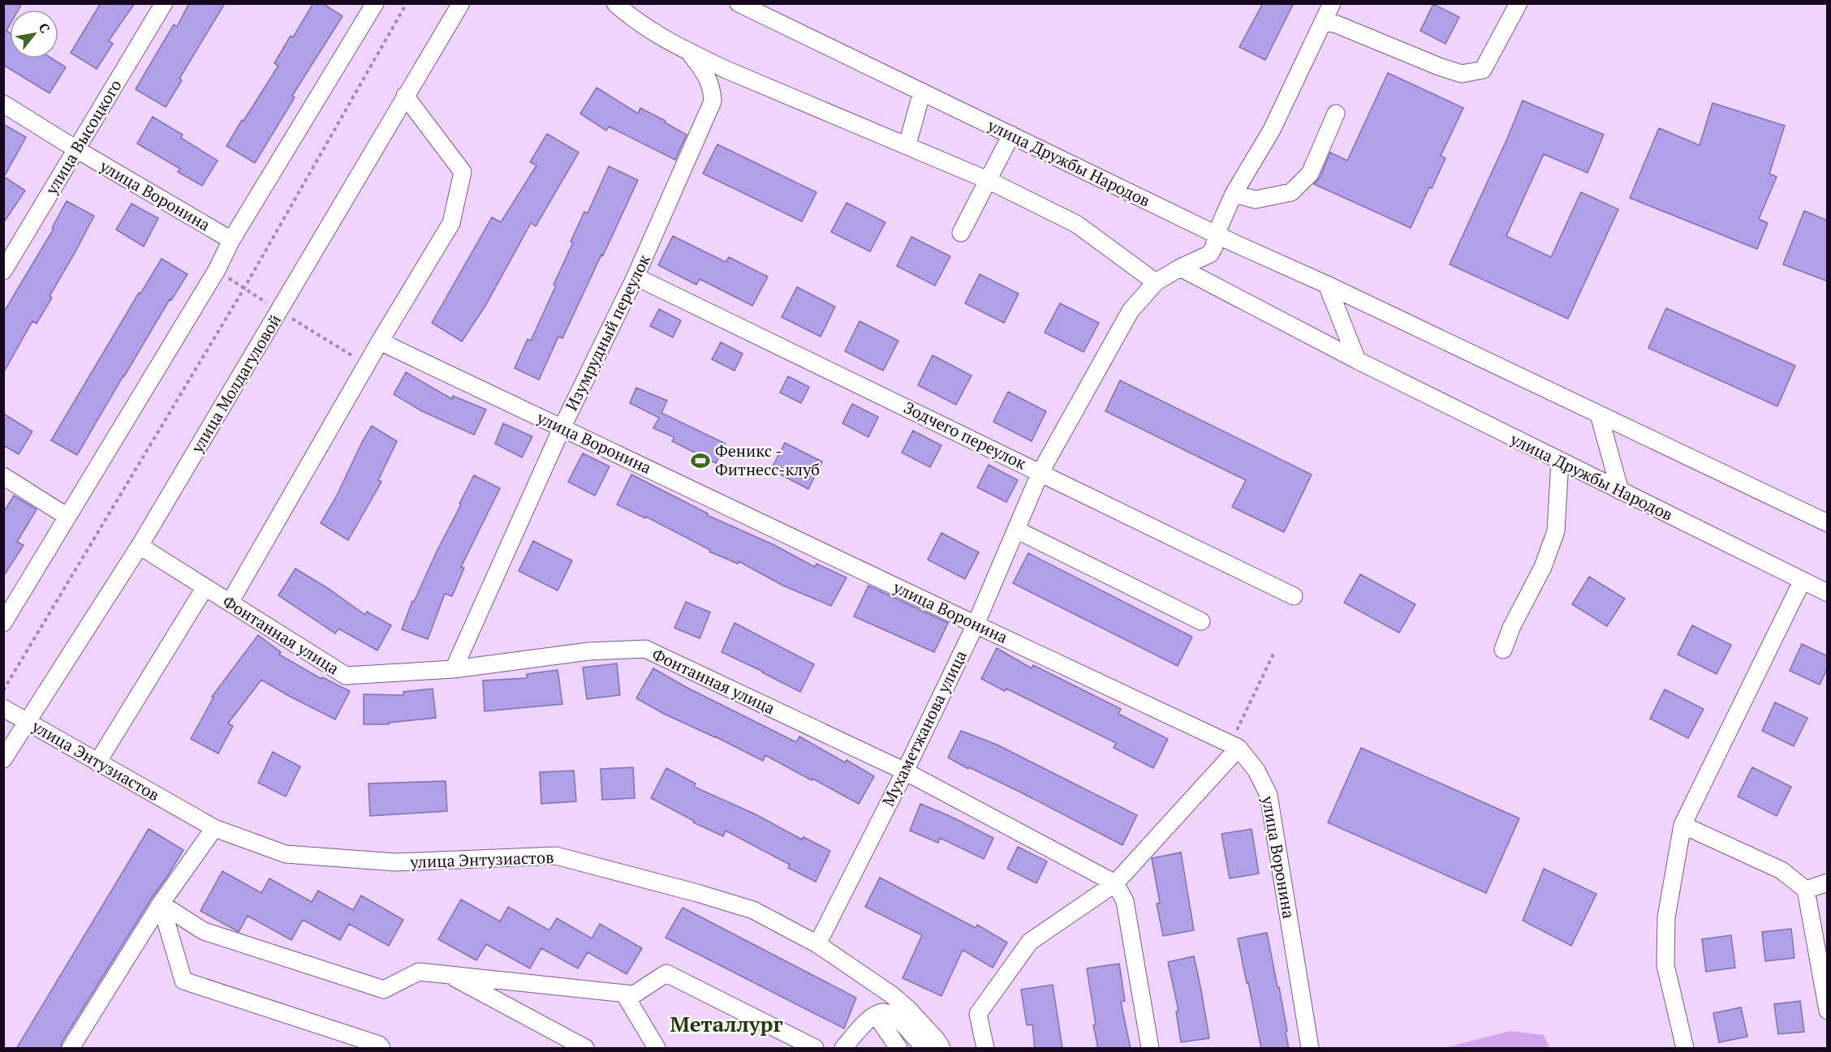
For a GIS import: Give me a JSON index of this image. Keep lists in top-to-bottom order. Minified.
{"streets":{"street":["улица Высоцкого","улица Дружбы Народов","улица Воронина","Изумрудный переулок","улица Молдагуловой","Зодчего переулок","Фонтанная улица","Мухаметжанова улица","улица Энтузиастов"]},"crossings":[["улица Высоцкого","улица Воронина"],["улица Дружбы Народов","Мухаметжанова улица"],["улица Воронина","Изумрудный переулок"],["улица Воронина","Мухаметжанова улица"],["Изумрудный переулок","Зодчего переулок"],["Изумрудный переулок","Фонтанная улица"],["улица Молдагуловой","Фонтанная улица"],["улица Молдагуловой","улица Энтузиастов"],["Зодчего переулок","Мухаметжанова улица"],["Фонтанная улица","Мухаметжанова улица"],["Мухаметжанова улица","улица Энтузиастов"]],"districts":["Металлург"],"places":{"sports":["Феникс - Фитнесс-клуб"]},"north":"top right"}
